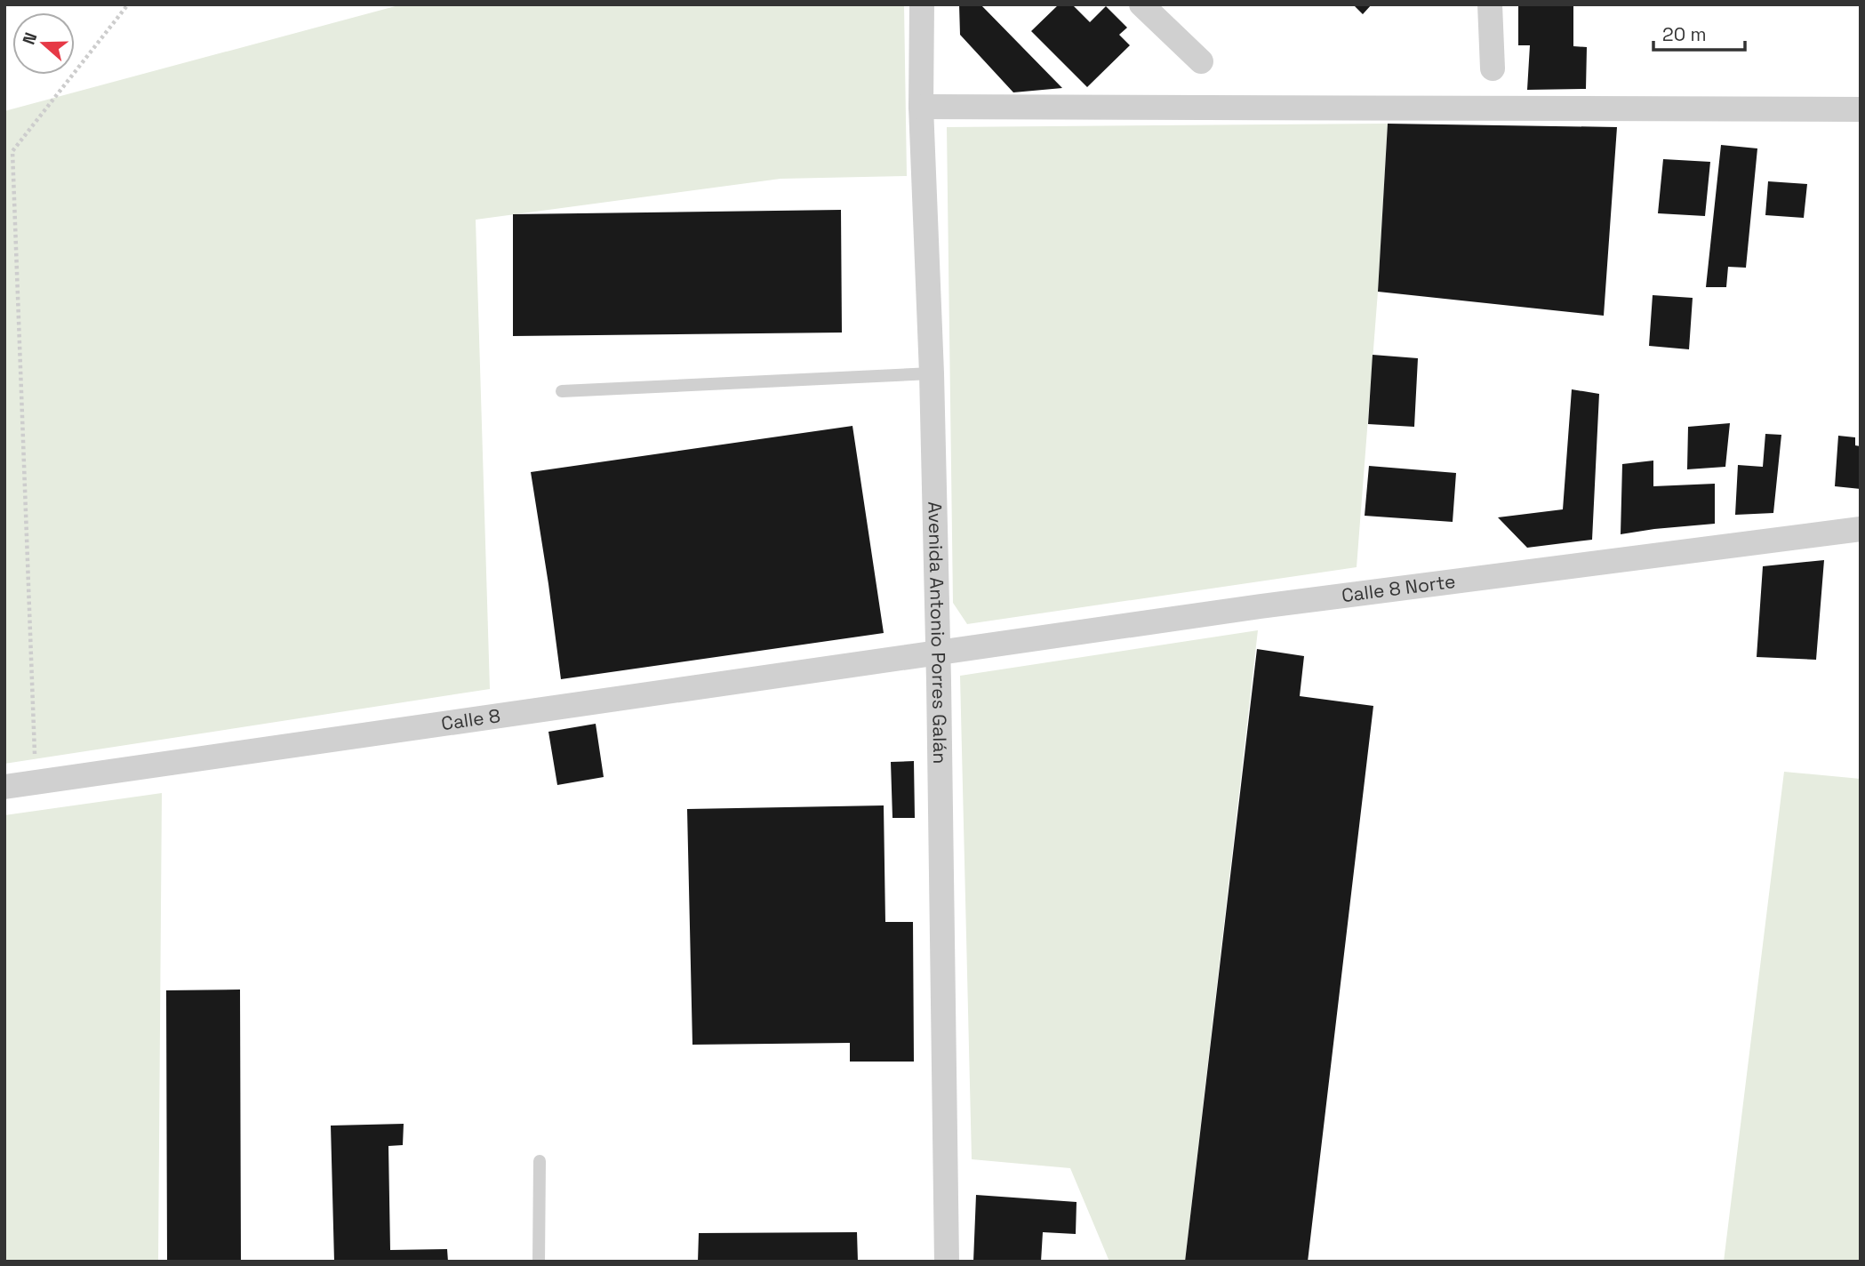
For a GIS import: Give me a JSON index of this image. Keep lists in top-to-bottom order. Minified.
{"streets":{"street":["Calle 8 Norte","Avenida Antonio Porres Galán","Calle 8"]},"crossings":[["Calle 8 Norte","Avenida Antonio Porres Galán"],["Calle 8 Norte","Calle 8"],["Avenida Antonio Porres Galán","Calle 8"]],"scale_bar":"20 m","north":"left"}
